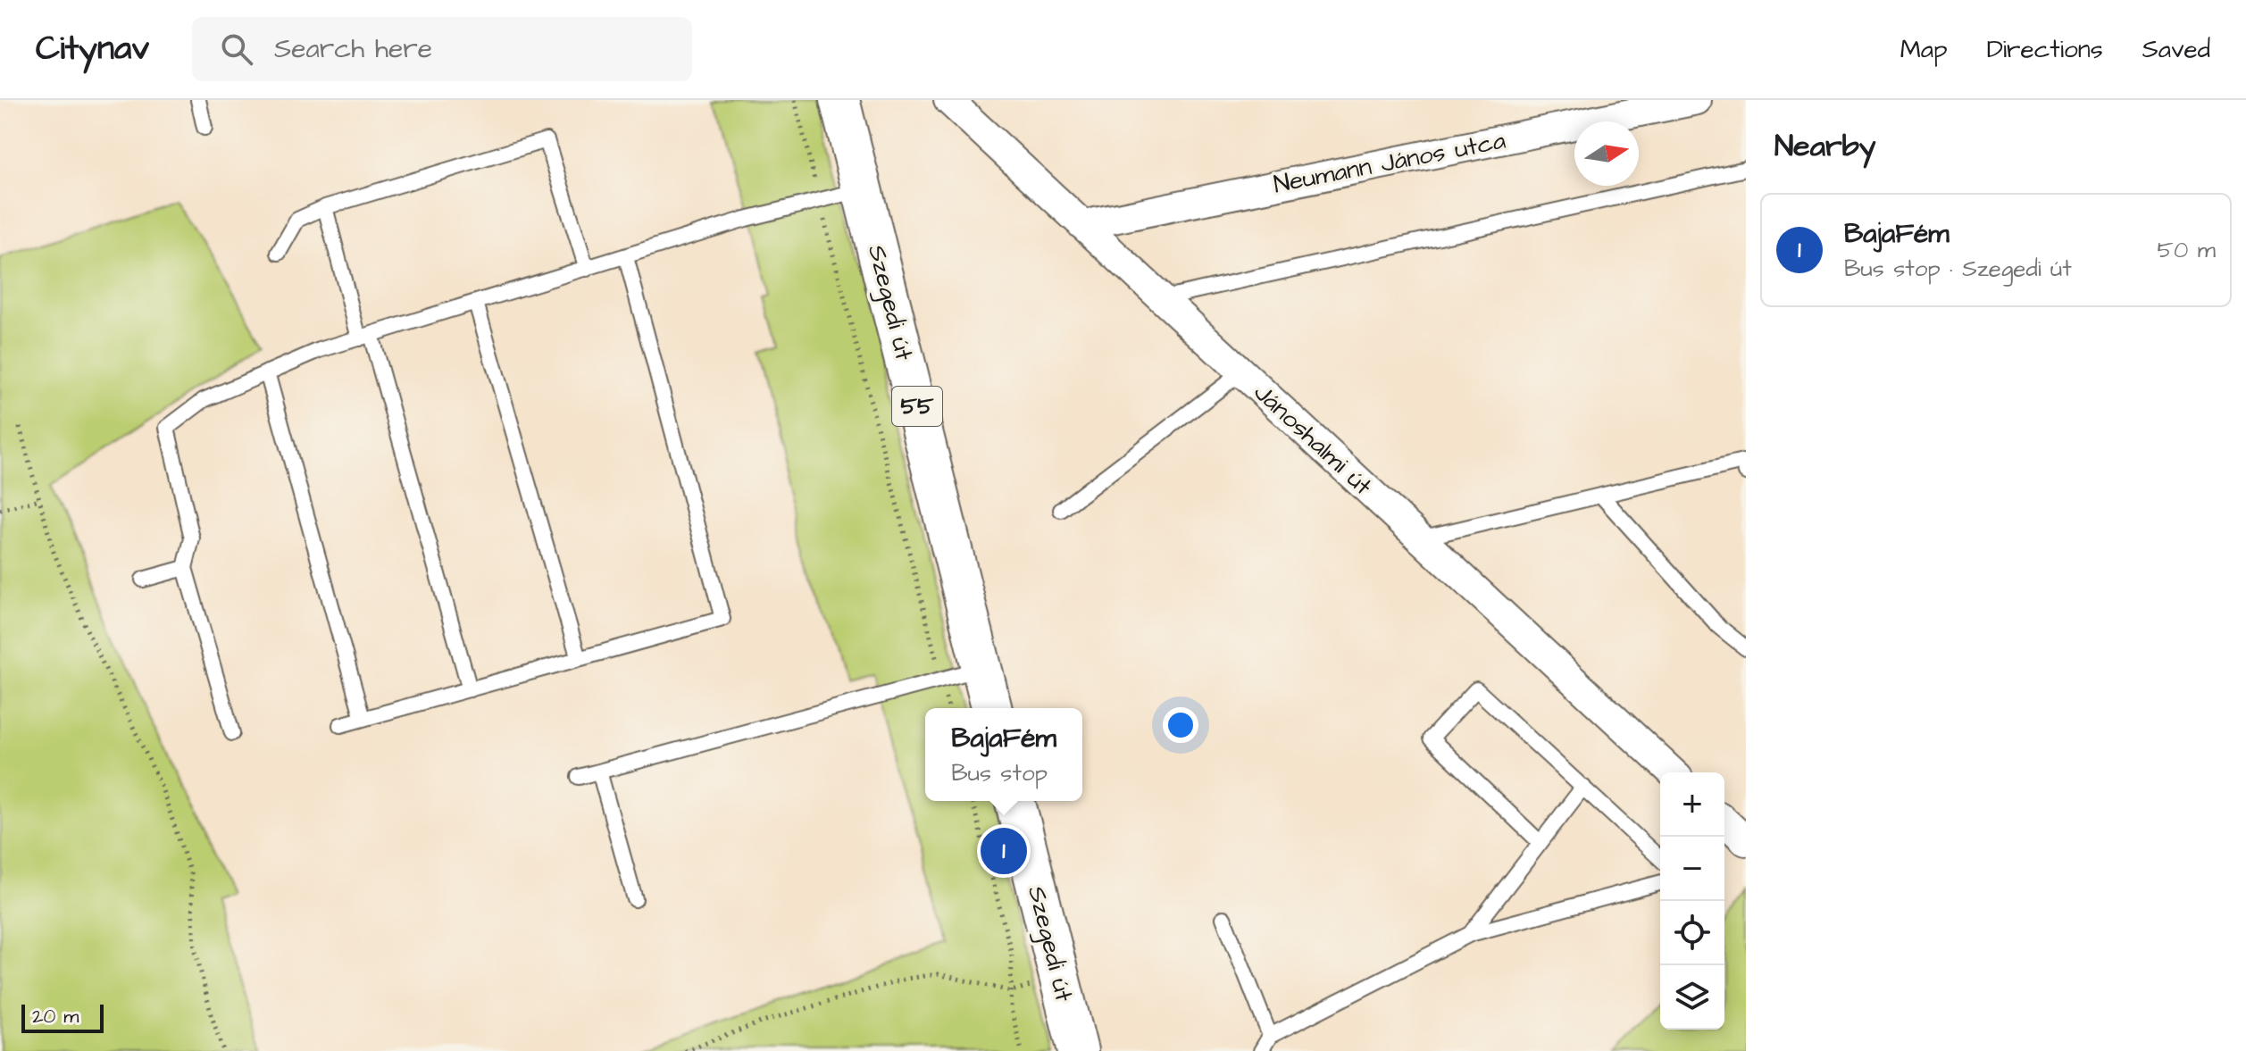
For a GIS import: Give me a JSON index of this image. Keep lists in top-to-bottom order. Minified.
{"streets":{"main road":["Szegedi út","55"],"street":["Neumann János utca","Jánoshalmi út"]},"crossings":[["Neumann János utca","Jánoshalmi út"]],"scale_bar":"20 m","north":"right","page":{"header":"Citynav","search":"Search here","nav":["Map","Directions","Saved"],"heading":"Nearby","list":[{"mark":"1","name":"BajaFém","note":"Bus stop · Szegedi út","value":"50 m"}],"popup":["BajaFém","Bus stop"],"map_buttons":["+","−"],"pins":"1","scale":"20 m"}}
